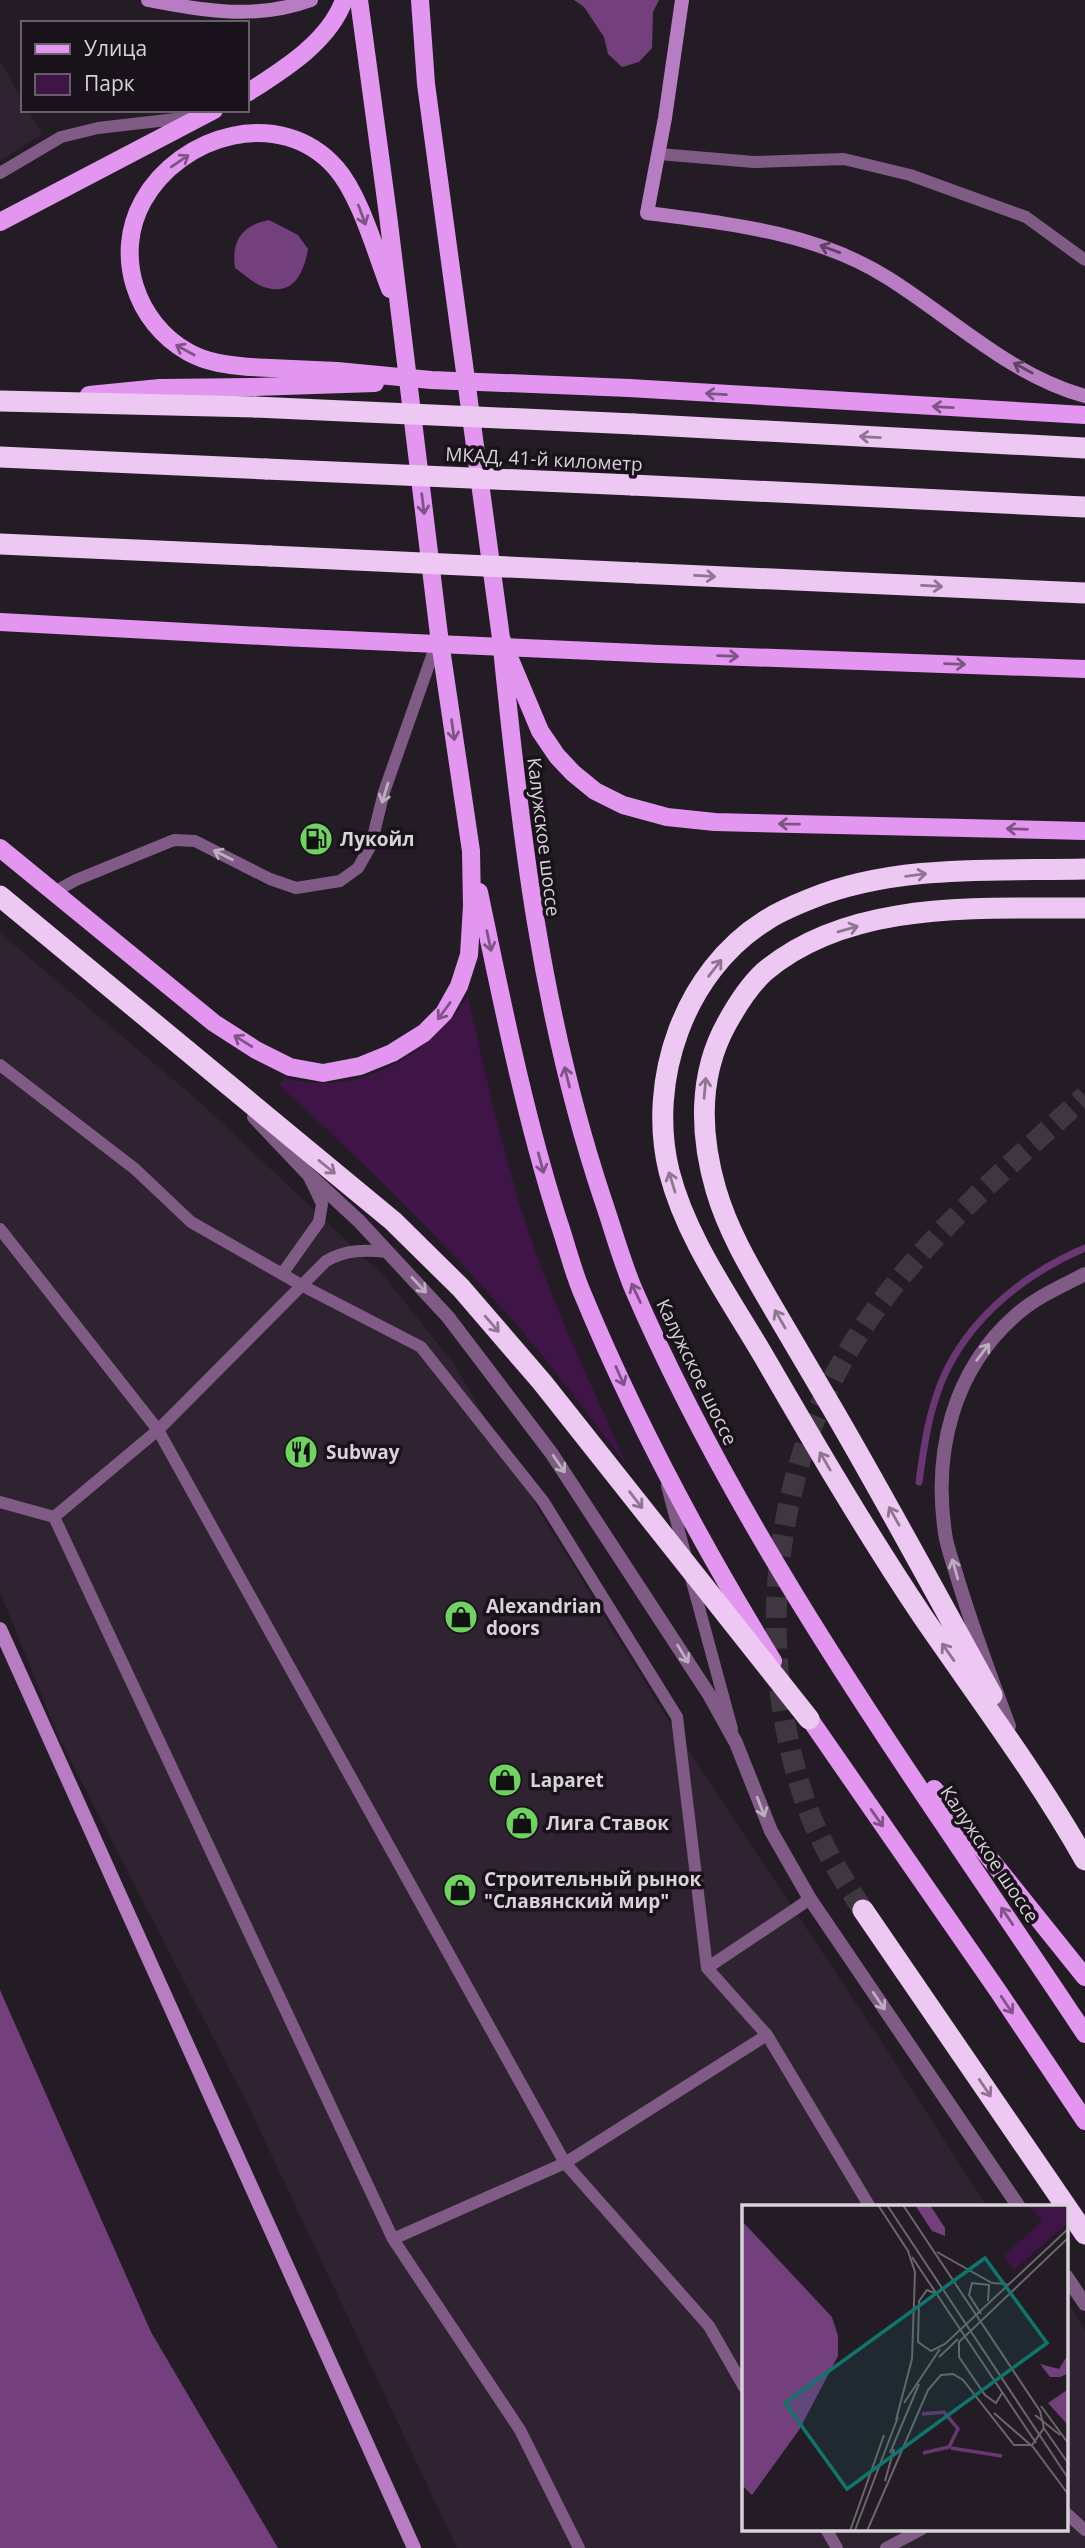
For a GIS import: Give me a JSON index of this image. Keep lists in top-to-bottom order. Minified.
{"streets":{"highway":["МКАД, 41-й километр"],"main road":["Калужское шоссе"]},"places":{"fuel station":["Лукойл"],"restaurant":["Subway"],"shop":["Alexandrian doors","Laparet","Лига Ставок","Строительный рынок \"Славянский мир\""]},"legend":["Улица","Парк"]}
